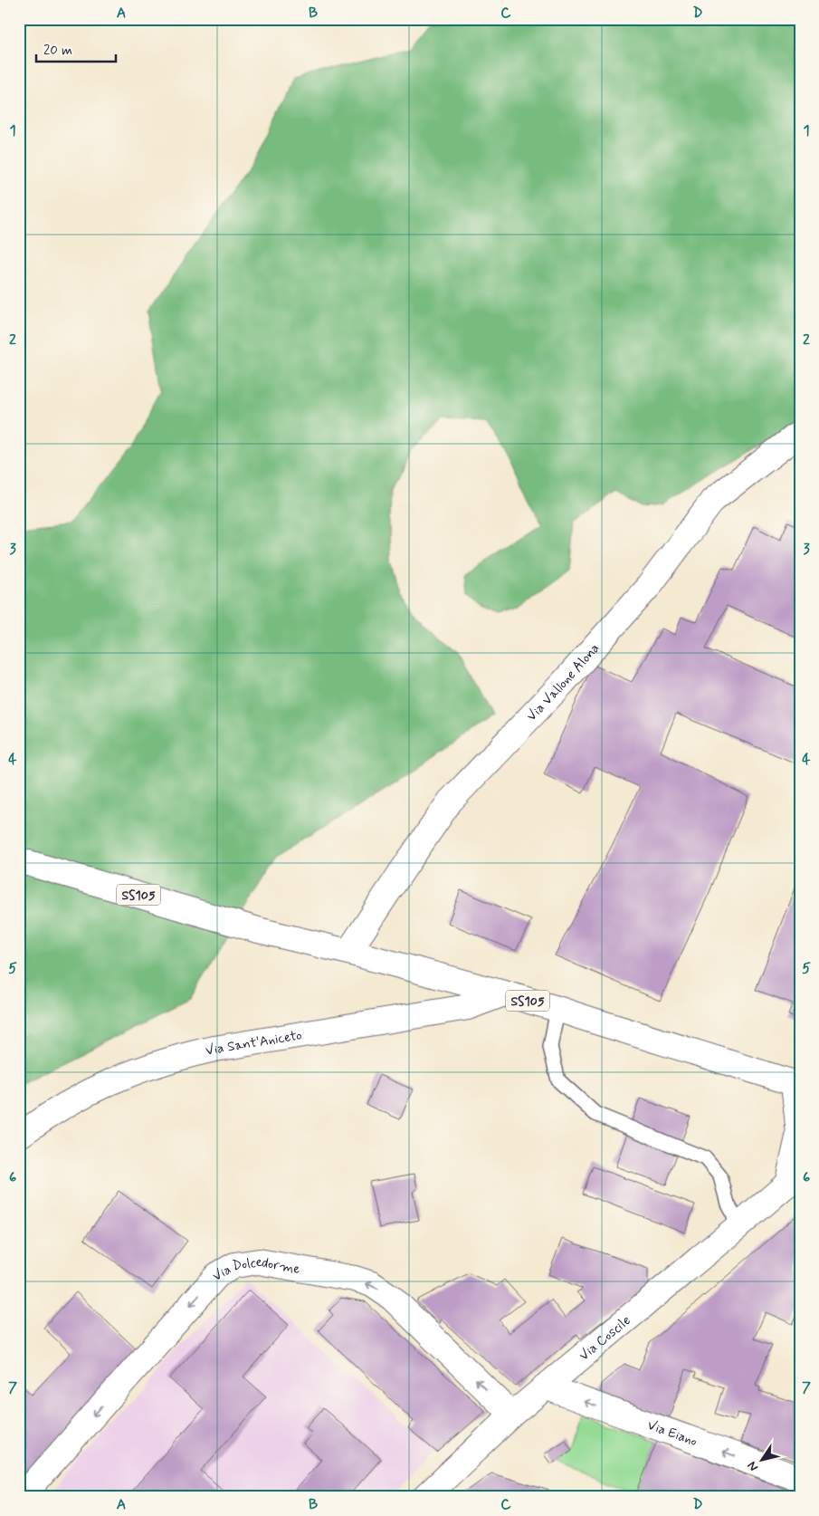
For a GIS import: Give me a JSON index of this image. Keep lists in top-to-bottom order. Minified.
{"streets":{"street":["Via Vallone Alona","SS105","Via Sant'Aniceto","Via Dolcedorme","Via Coscile","Via Eiano"]},"crossings":[["Via Vallone Alona","SS105"],["SS105","Via Sant'Aniceto"],["SS105","Via Coscile"],["Via Dolcedorme","Via Coscile"],["Via Coscile","Via Eiano"]],"one_way":["Via Eiano"],"scale_bar":"20 m","north":"bottom left","grid":{"columns":["A","B","C","D"],"rows":["1","2","3","4","5","6","7"]}}
